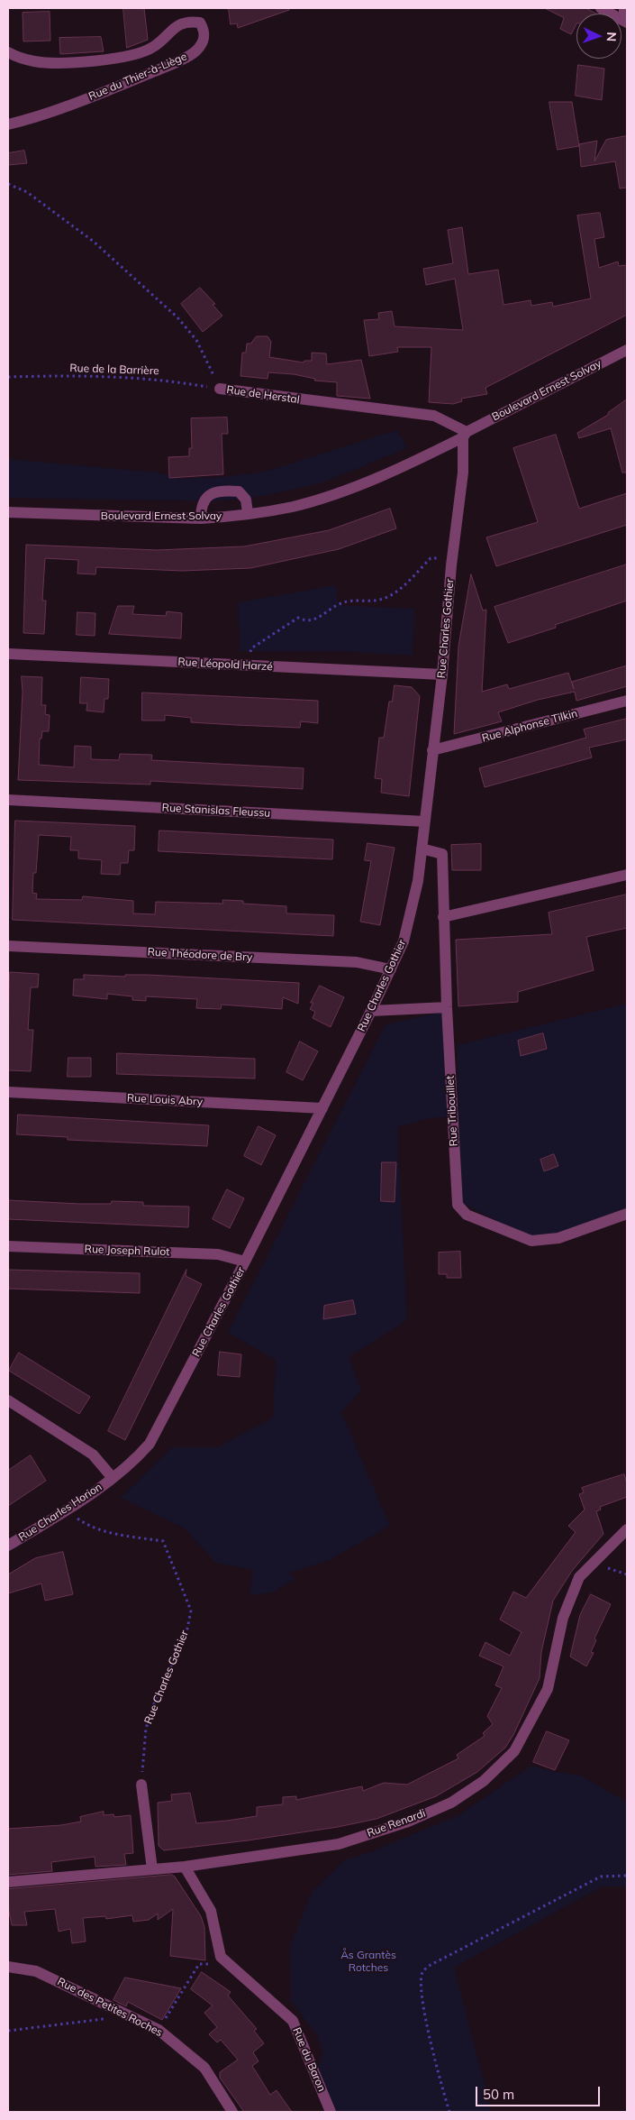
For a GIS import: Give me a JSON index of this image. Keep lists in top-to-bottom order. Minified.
{"streets":{"street":["Rue du Thier-à-Liège","Boulevard Ernest Solvay","Rue de Herstal","Rue Charles Gothier","Rue Léopold Harzé","Rue Alphonse Tilkin","Rue Stanislas Fleussu","Rue Théodore de Bry","Rue Louis Abry","Rue Tribouillet","Rue Joseph Rulot","Rue Charles Horion","Rue Renardi","Rue des Petites Roches","Rue du Baron"],"path":["Rue de la Barrière"]},"crossings":[["Rue de la Barrière","Rue de Herstal"],["Boulevard Ernest Solvay","Rue de Herstal"],["Boulevard Ernest Solvay","Rue Charles Gothier"],["Rue de Herstal","Rue Charles Gothier"],["Rue Charles Gothier","Rue Léopold Harzé"],["Rue Charles Gothier","Rue Alphonse Tilkin"],["Rue Charles Gothier","Rue Stanislas Fleussu"],["Rue Charles Gothier","Rue Théodore de Bry"],["Rue Charles Gothier","Rue Louis Abry"],["Rue Charles Gothier","Rue Tribouillet"],["Rue Charles Gothier","Rue Joseph Rulot"],["Rue Charles Gothier","Rue Charles Horion"],["Rue Renardi","Rue du Baron"]],"parks":["Ås Grantès Rotches"],"scale_bar":"50 m","north":"right"}
